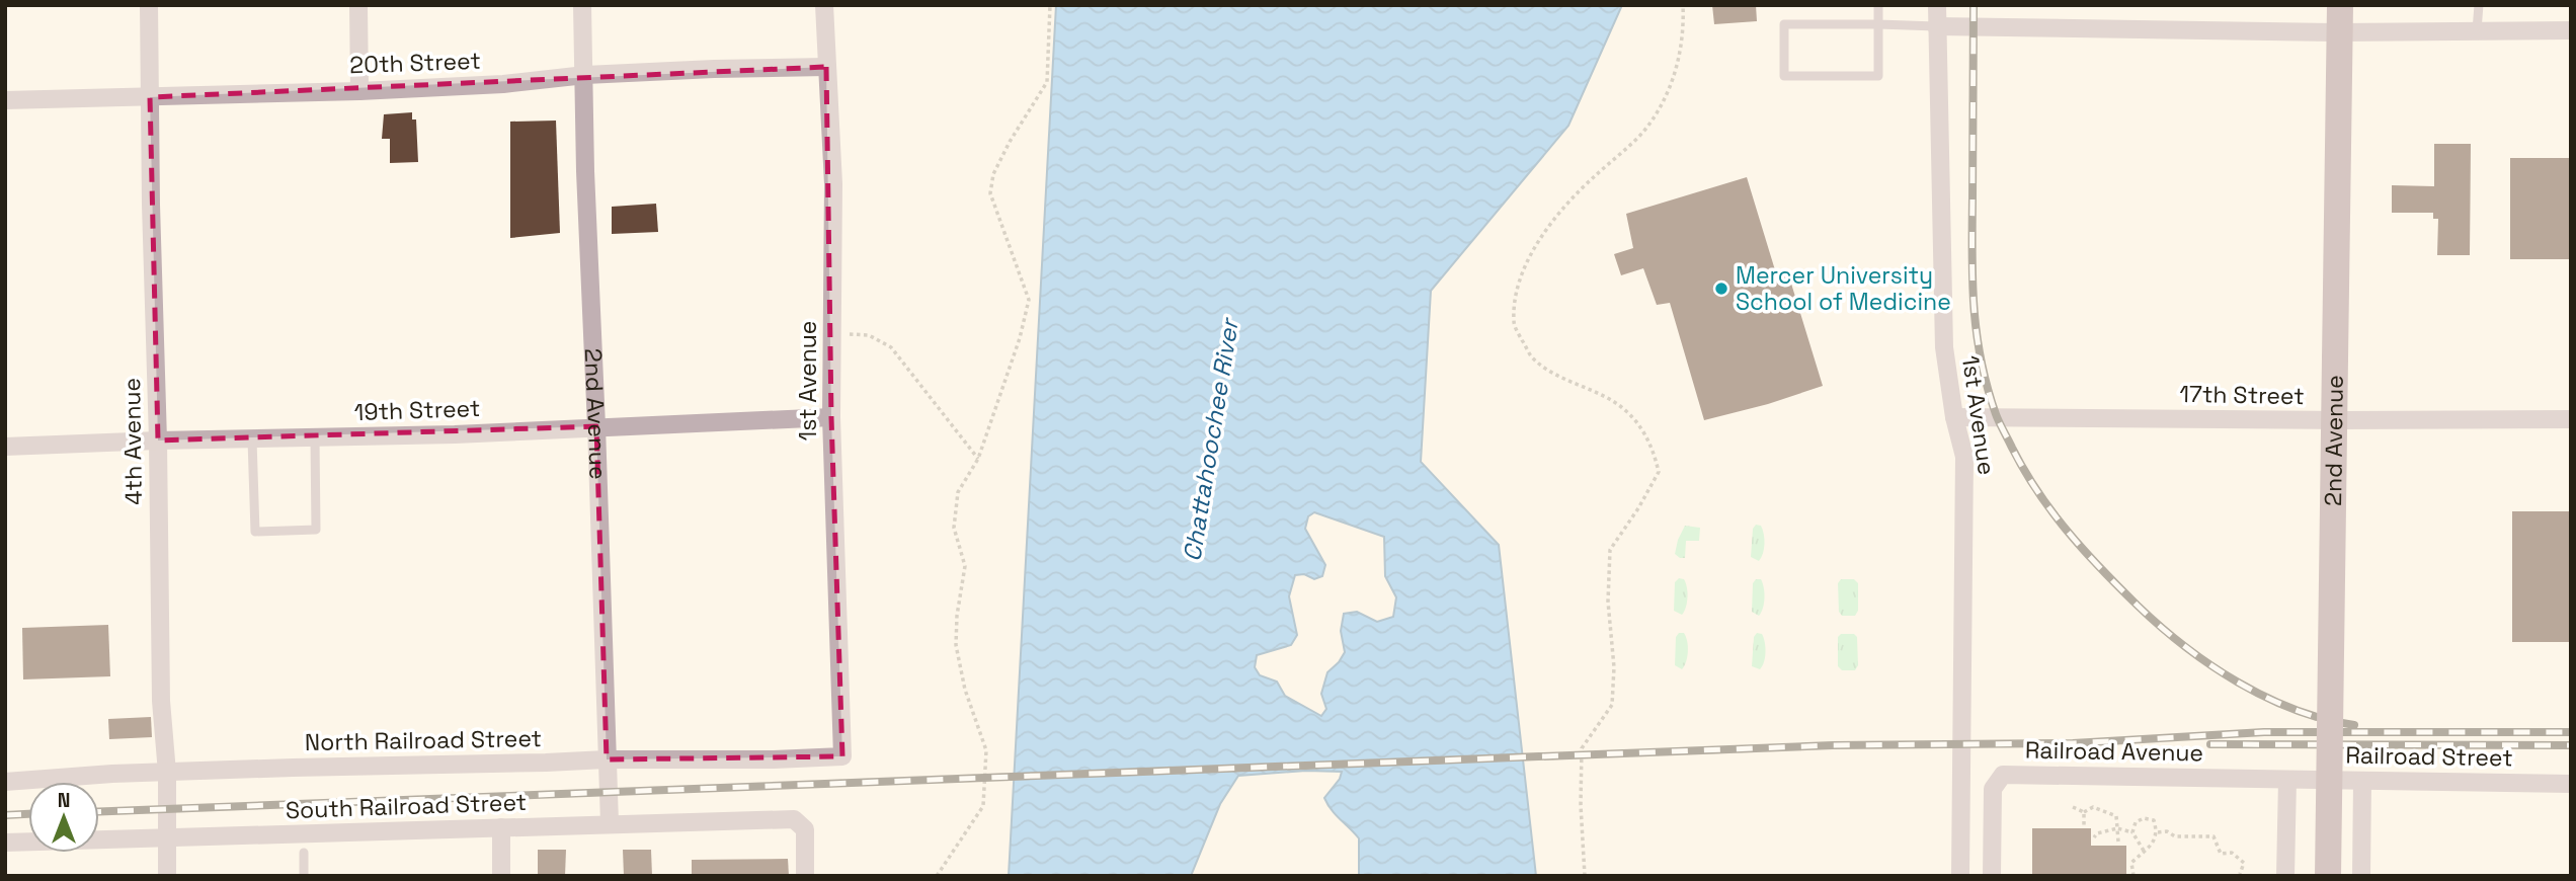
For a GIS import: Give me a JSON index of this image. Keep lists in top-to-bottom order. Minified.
{"streets":{"main road":["2nd Avenue"],"street":["20th Street","1st Avenue","17th Street","19th Street","4th Avenue","North Railroad Street","Railroad Avenue","Railroad Street","South Railroad Street"]},"crossings":[["20th Street","1st Avenue"],["20th Street","2nd Avenue"],["20th Street","4th Avenue"],["1st Avenue","17th Street"],["1st Avenue","19th Street"],["1st Avenue","North Railroad Street"],["19th Street","2nd Avenue"],["19th Street","4th Avenue"],["2nd Avenue","North Railroad Street"],["2nd Avenue","South Railroad Street"],["4th Avenue","North Railroad Street"],["4th Avenue","South Railroad Street"],["Railroad Avenue","Railroad Street"]],"water":["Chattahoochee River"],"places":["Mercer University School of Medicine"],"north":"top"}
